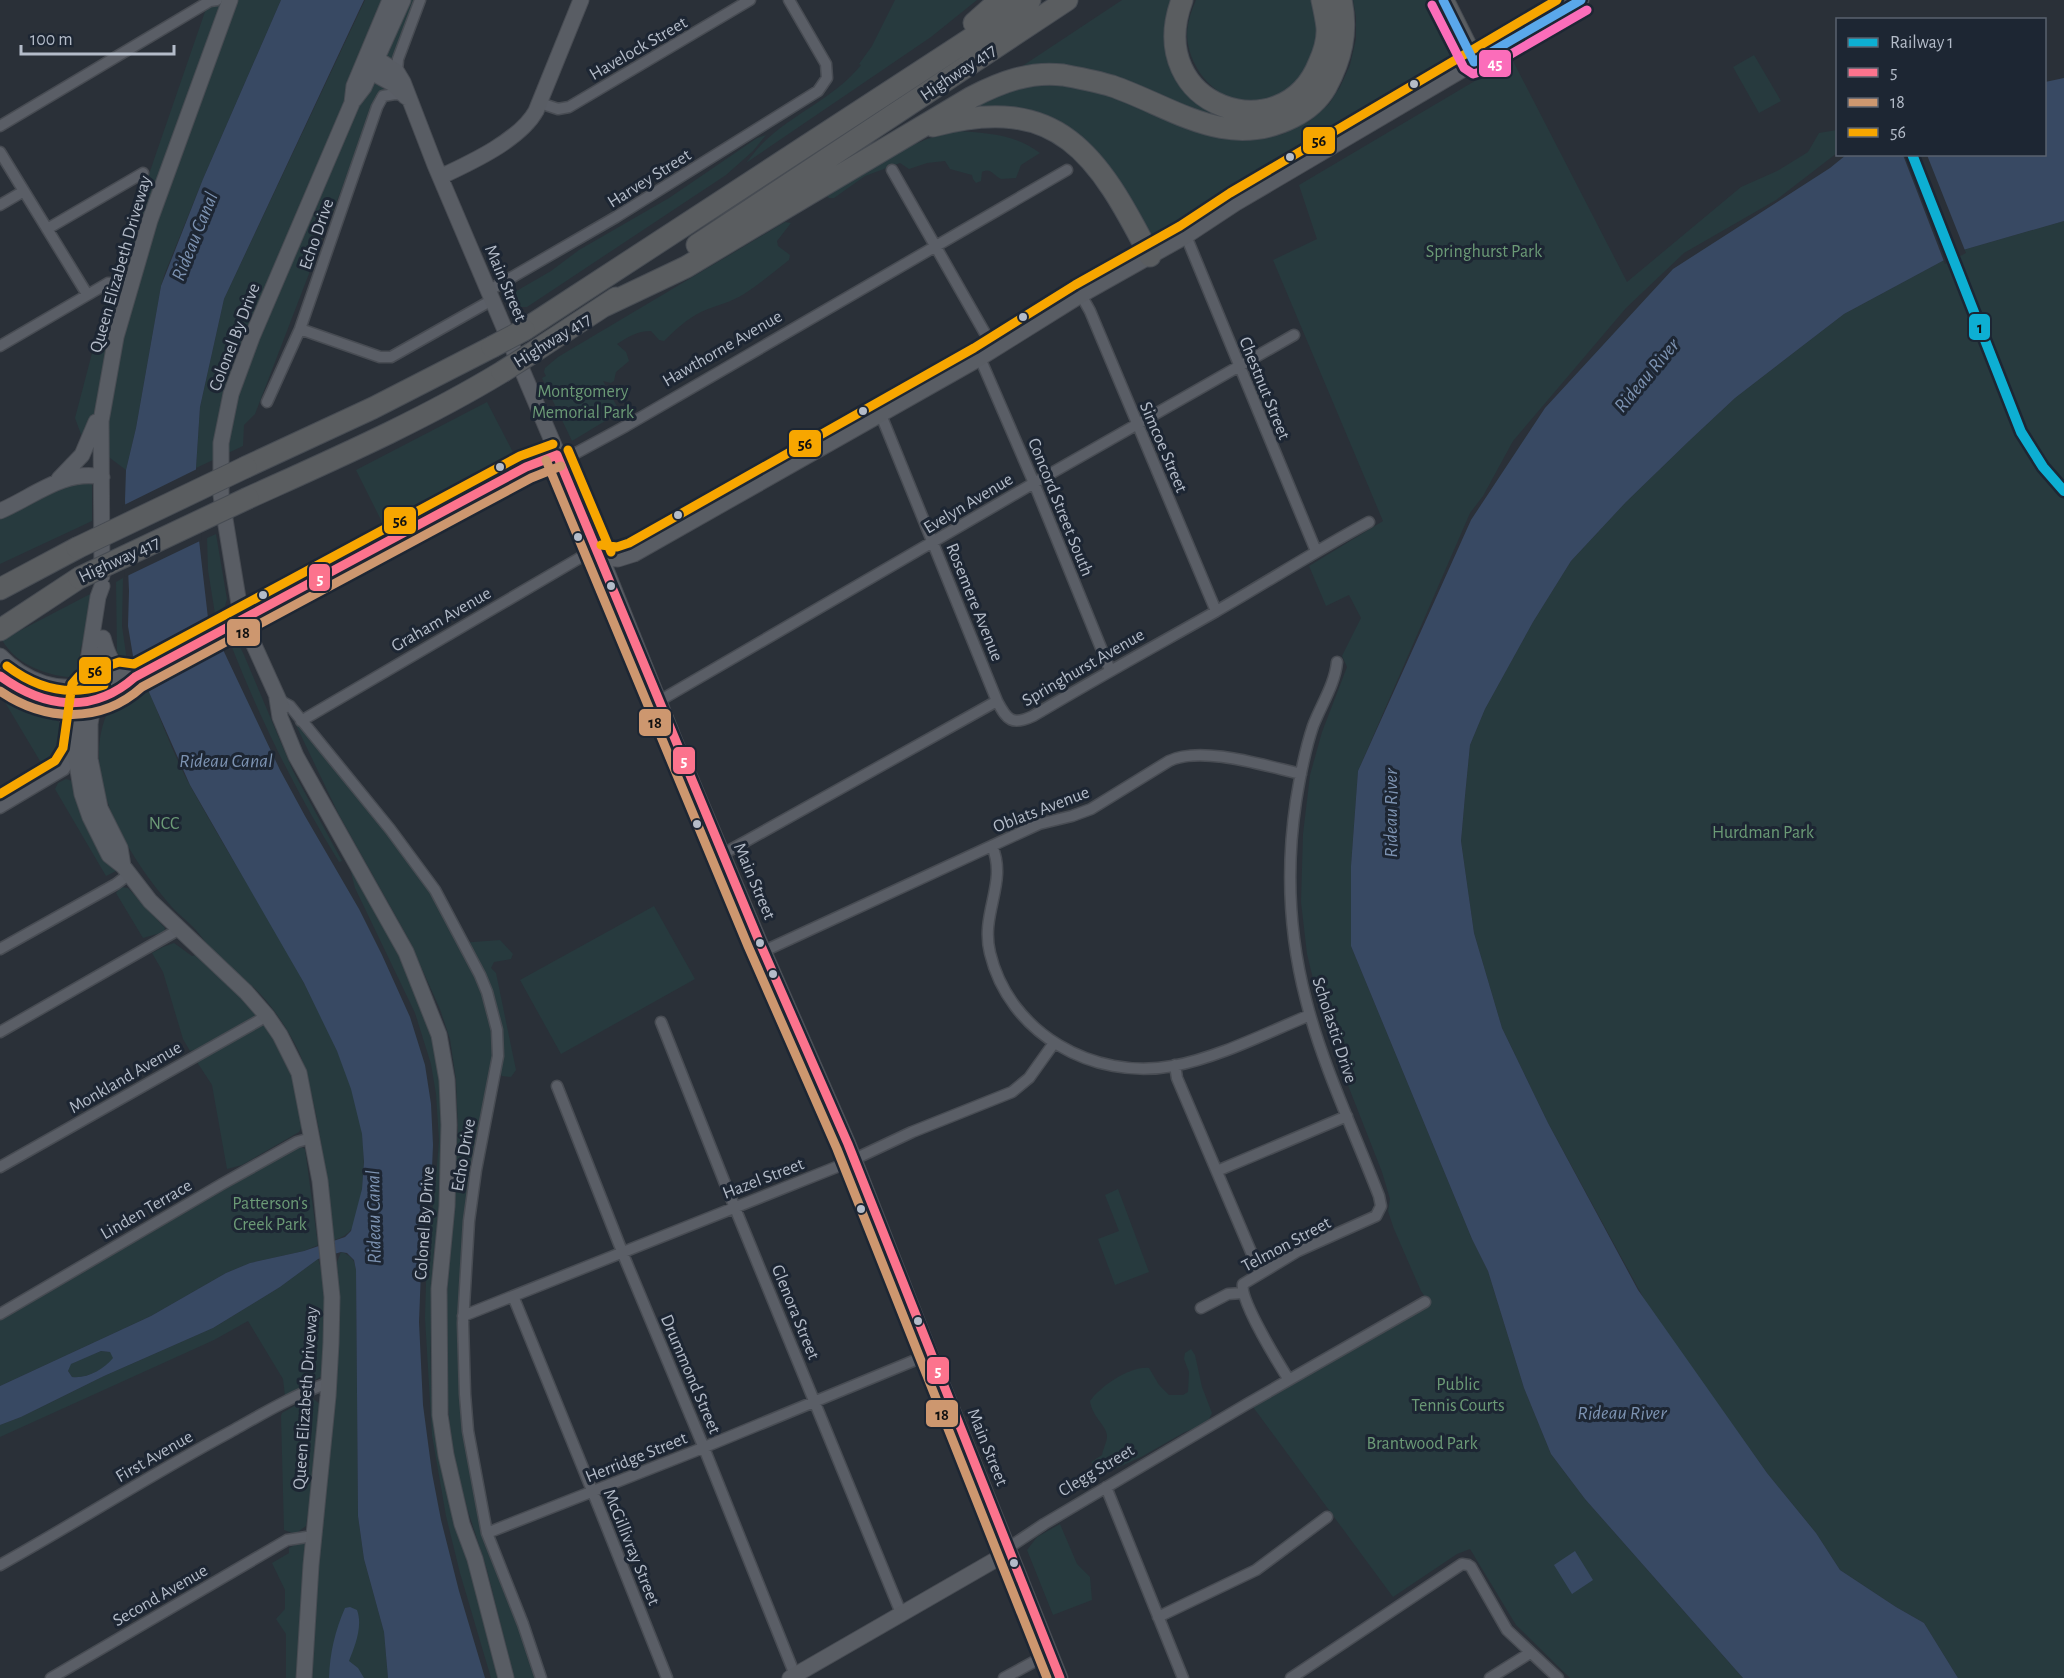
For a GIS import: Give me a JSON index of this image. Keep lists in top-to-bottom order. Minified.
{"streets":{"highway":["Highway 417"],"main road":["Queen Elizabeth Driveway","Main Street","Colonel By Drive","Hawthorne Avenue","Clegg Street"],"street":["Havelock Street","Harvey Street","Echo Drive","Chestnut Street","Simcoe Street","Evelyn Avenue","Concord Street South","Rosemere Avenue","Graham Avenue","Springhurst Avenue","Oblats Avenue","Scholastic Drive","Monkland Avenue","Hazel Street","Linden Terrace","Telmon Street","Glenora Street","Drummond Street","First Avenue","Herridge Street","McGillivray Street","Second Avenue"]},"crossings":[["Harvey Street","Echo Drive"],["Harvey Street","Main Street"],["Echo Drive","Main Street"],["Echo Drive","Colonel By Drive"],["Echo Drive","Graham Avenue"],["Echo Drive","Hazel Street"],["Echo Drive","Herridge Street"],["Queen Elizabeth Driveway","Hawthorne Avenue"],["Queen Elizabeth Driveway","Monkland Avenue"],["Queen Elizabeth Driveway","Linden Terrace"],["Queen Elizabeth Driveway","First Avenue"],["Queen Elizabeth Driveway","Second Avenue"],["Main Street","Hawthorne Avenue"],["Main Street","Evelyn Avenue"],["Main Street","Graham Avenue"],["Main Street","Springhurst Avenue"],["Main Street","Oblats Avenue"],["Main Street","Hazel Street"],["Main Street","Herridge Street"],["Main Street","Clegg Street"],["Colonel By Drive","Hawthorne Avenue"],["Chestnut Street","Evelyn Avenue"],["Chestnut Street","Springhurst Avenue"],["Simcoe Street","Evelyn Avenue"],["Simcoe Street","Springhurst Avenue"],["Evelyn Avenue","Concord Street South"],["Evelyn Avenue","Rosemere Avenue"],["Concord Street South","Springhurst Avenue"],["Rosemere Avenue","Springhurst Avenue"],["Oblats Avenue","Scholastic Drive"],["Scholastic Drive","Telmon Street"],["Hazel Street","Glenora Street"],["Hazel Street","Drummond Street"],["Hazel Street","McGillivray Street"],["Telmon Street","Clegg Street"],["Glenora Street","Herridge Street"],["Glenora Street","Clegg Street"],["Drummond Street","Herridge Street"],["Drummond Street","Clegg Street"],["Herridge Street","McGillivray Street"]],"water":["Rideau Canal","Rideau River"],"parks":["Springhurst Park","Montgomery Memorial Park","NCC","Hurdman Park","Patterson's Creek Park","Public Tennis Courts","Brantwood Park"],"lines":["transit line 56","transit line 45","rail line 1","transit line 5","transit line 18"],"legend":["Railway 1","5","18","56"],"scale_bar":"100 m"}
